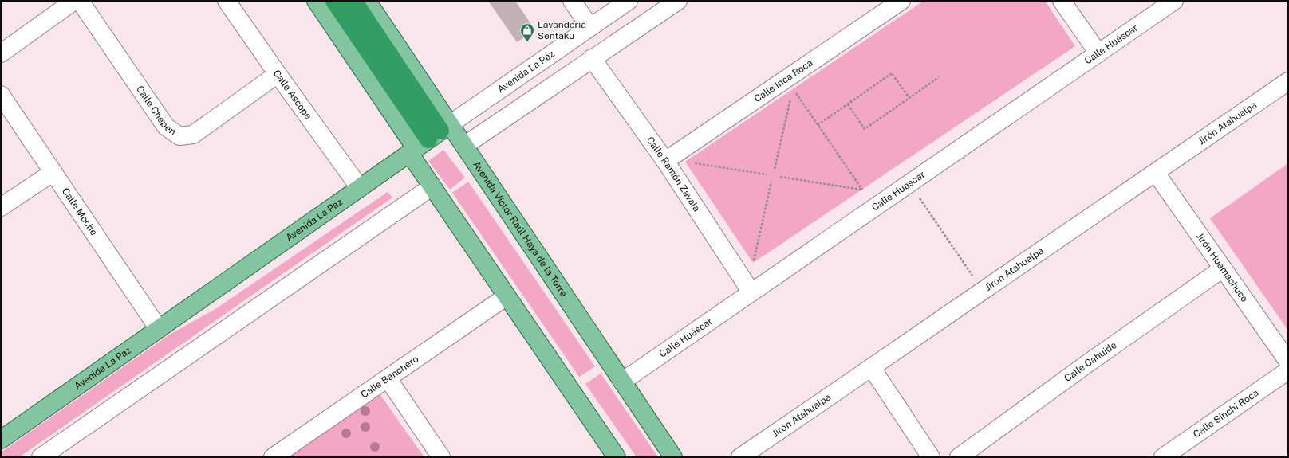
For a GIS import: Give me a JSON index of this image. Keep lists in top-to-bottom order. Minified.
{"streets":{"main road":["Avenida La Paz","Avenida Víctor Raúl Haya de la Torre"],"street":["Calle Huáscar","Calle Inca Roca","Calle Ascope","Calle Chepen","Jirón Atahualpa","Calle Ramón Zavala","Calle Moche","Jirón Huamachuco","Calle Cahuide","Calle Banchero","Calle Sinchi Roca"]},"crossings":[["Calle Huáscar","Calle Ramón Zavala"],["Calle Huáscar","Avenida Víctor Raúl Haya de la Torre"],["Avenida La Paz","Calle Ascope"],["Avenida La Paz","Calle Moche"],["Avenida La Paz","Avenida Víctor Raúl Haya de la Torre"],["Calle Inca Roca","Calle Ramón Zavala"],["Calle Ascope","Calle Chepen"],["Jirón Atahualpa","Jirón Huamachuco"],["Avenida Víctor Raúl Haya de la Torre","Calle Banchero"],["Jirón Huamachuco","Calle Cahuide"]],"places":{"shop":["Lavanderia Sentaku"]}}
